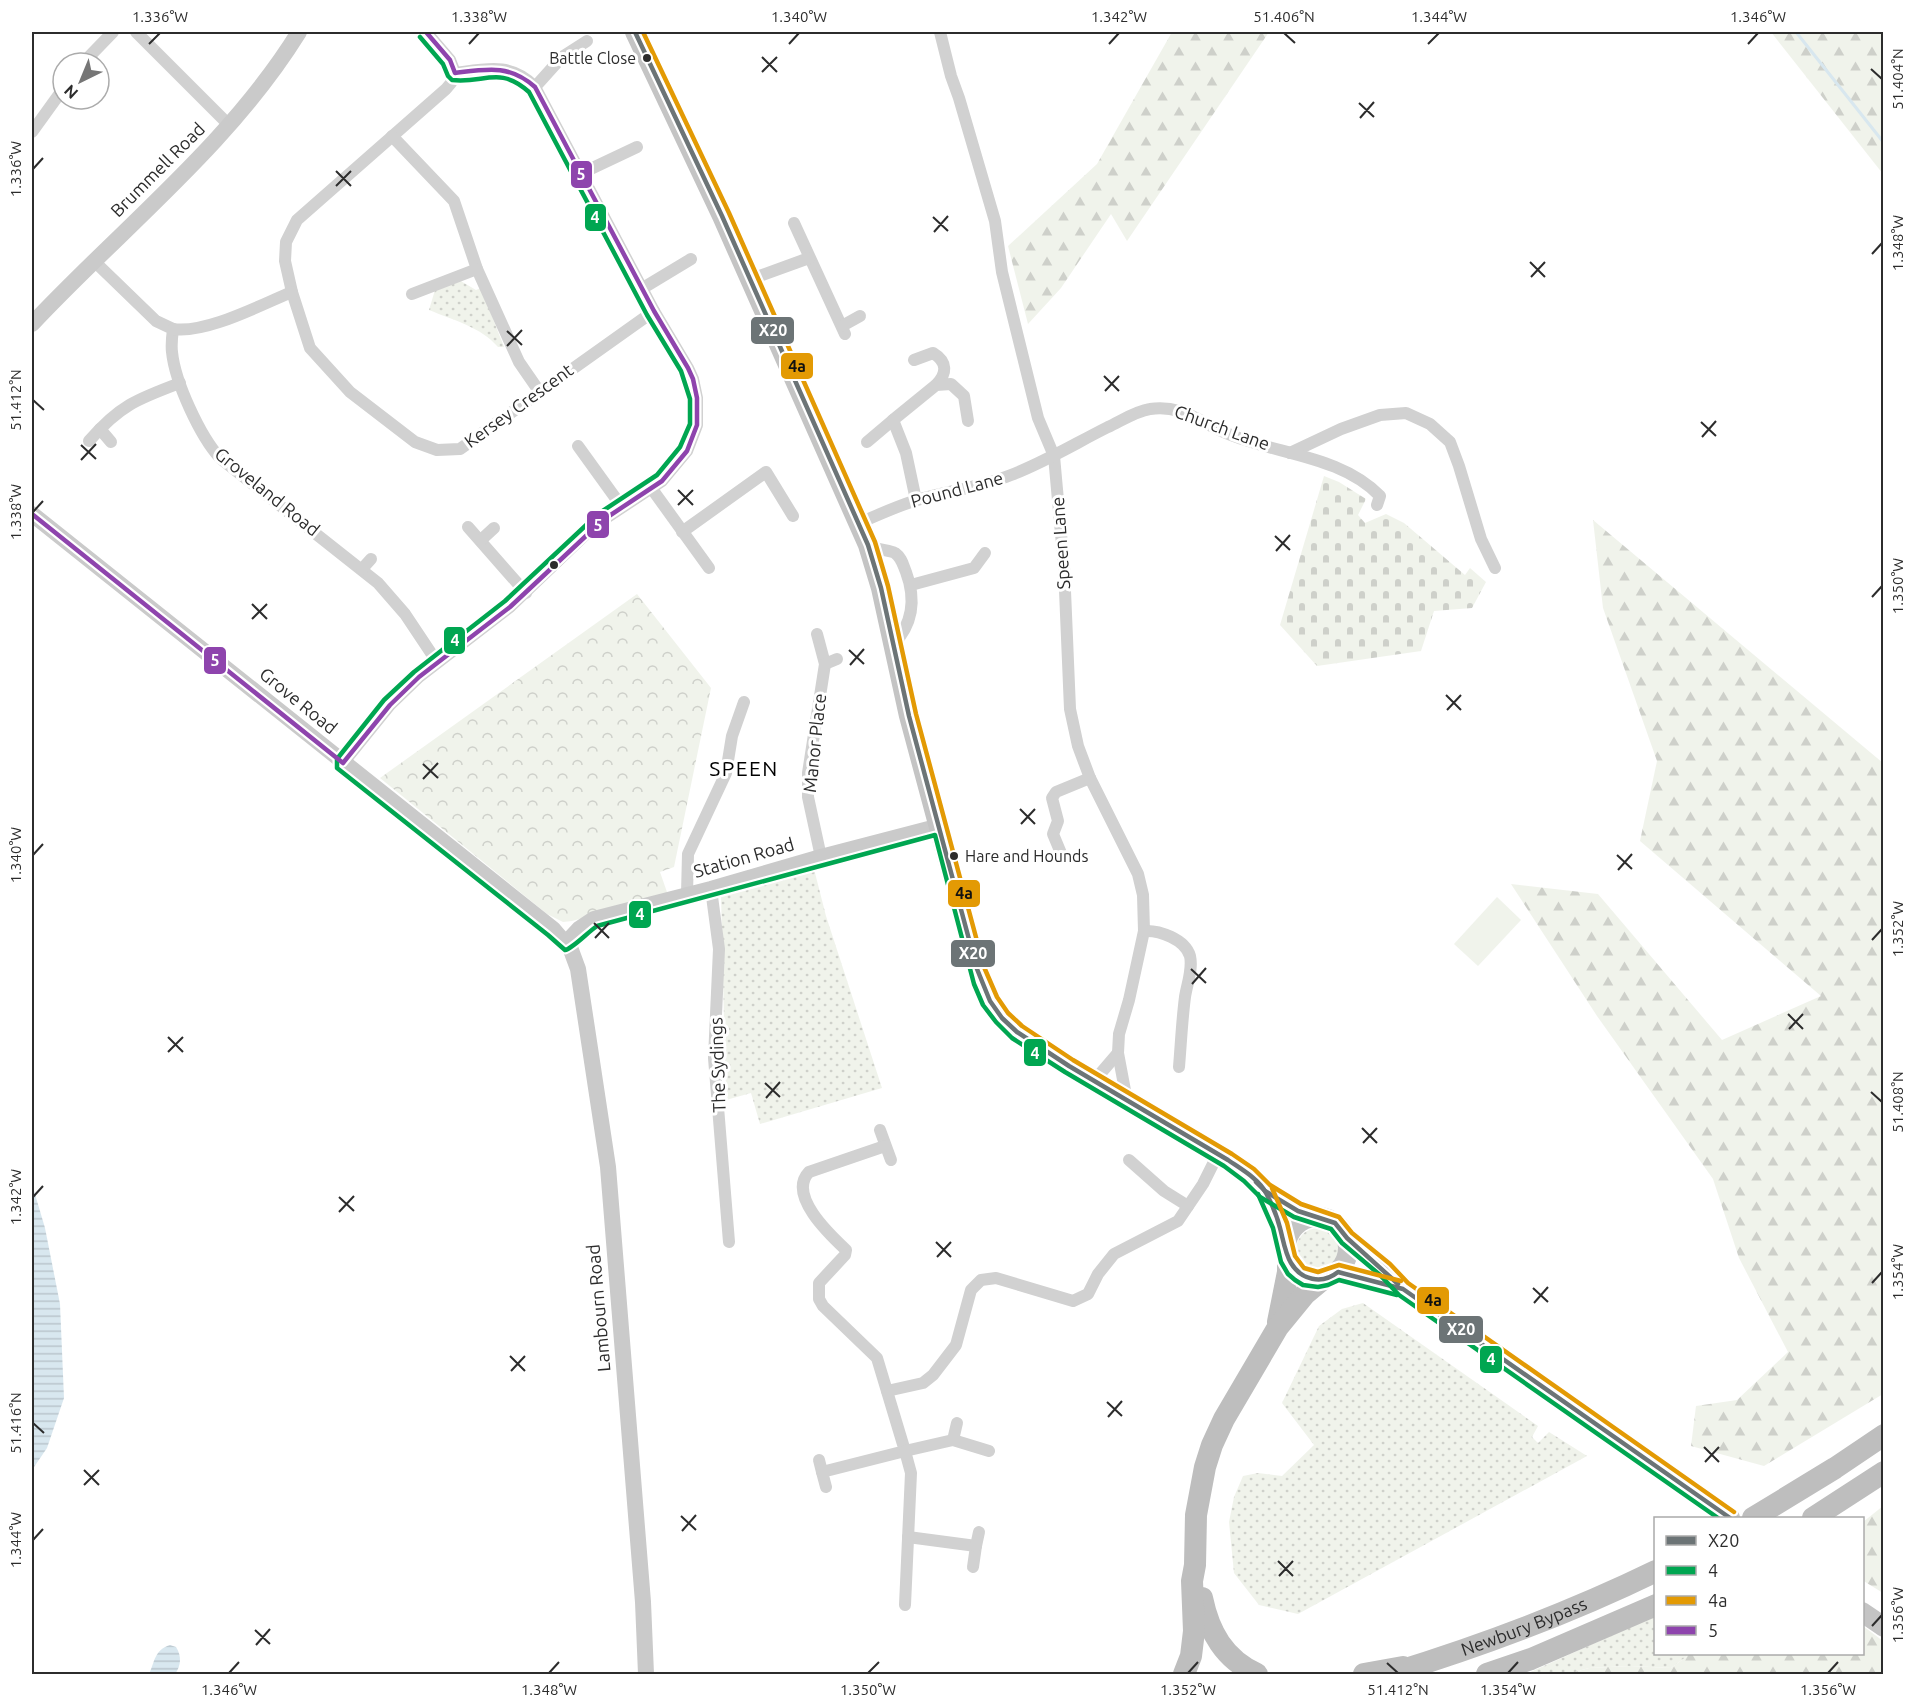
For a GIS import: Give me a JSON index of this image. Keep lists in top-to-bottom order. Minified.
{"streets":{"highway":["Newbury Bypass"],"street":["Brummell Road","Kersey Crescent","Church Lane","Pound Lane","Groveland Road","Speen Lane","Grove Road","Manor Place","Station Road","The Sydings","Lambourn Road"]},"crossings":[["Church Lane","Pound Lane"],["Church Lane","Speen Lane"],["Pound Lane","Speen Lane"],["Grove Road","Station Road"],["Grove Road","Lambourn Road"],["Manor Place","Station Road"],["Station Road","The Sydings"],["Station Road","Lambourn Road"]],"districts":["SPEEN"],"places":["Battle Close","Hare and Hounds"],"lines":["transit line X20","transit line 4a","transit line 5","transit line 4"],"legend":["X20","4","4a","5"],"north":"bottom left","coordinates":["1.336°W","1.338°W","1.340°W","1.342°W","51.406°N","1.344°W","1.346°W","51.404°N","1.348°W","51.412°N","1.350°W","1.352°W","51.408°N","1.354°W","51.416°N","1.356°W"]}
